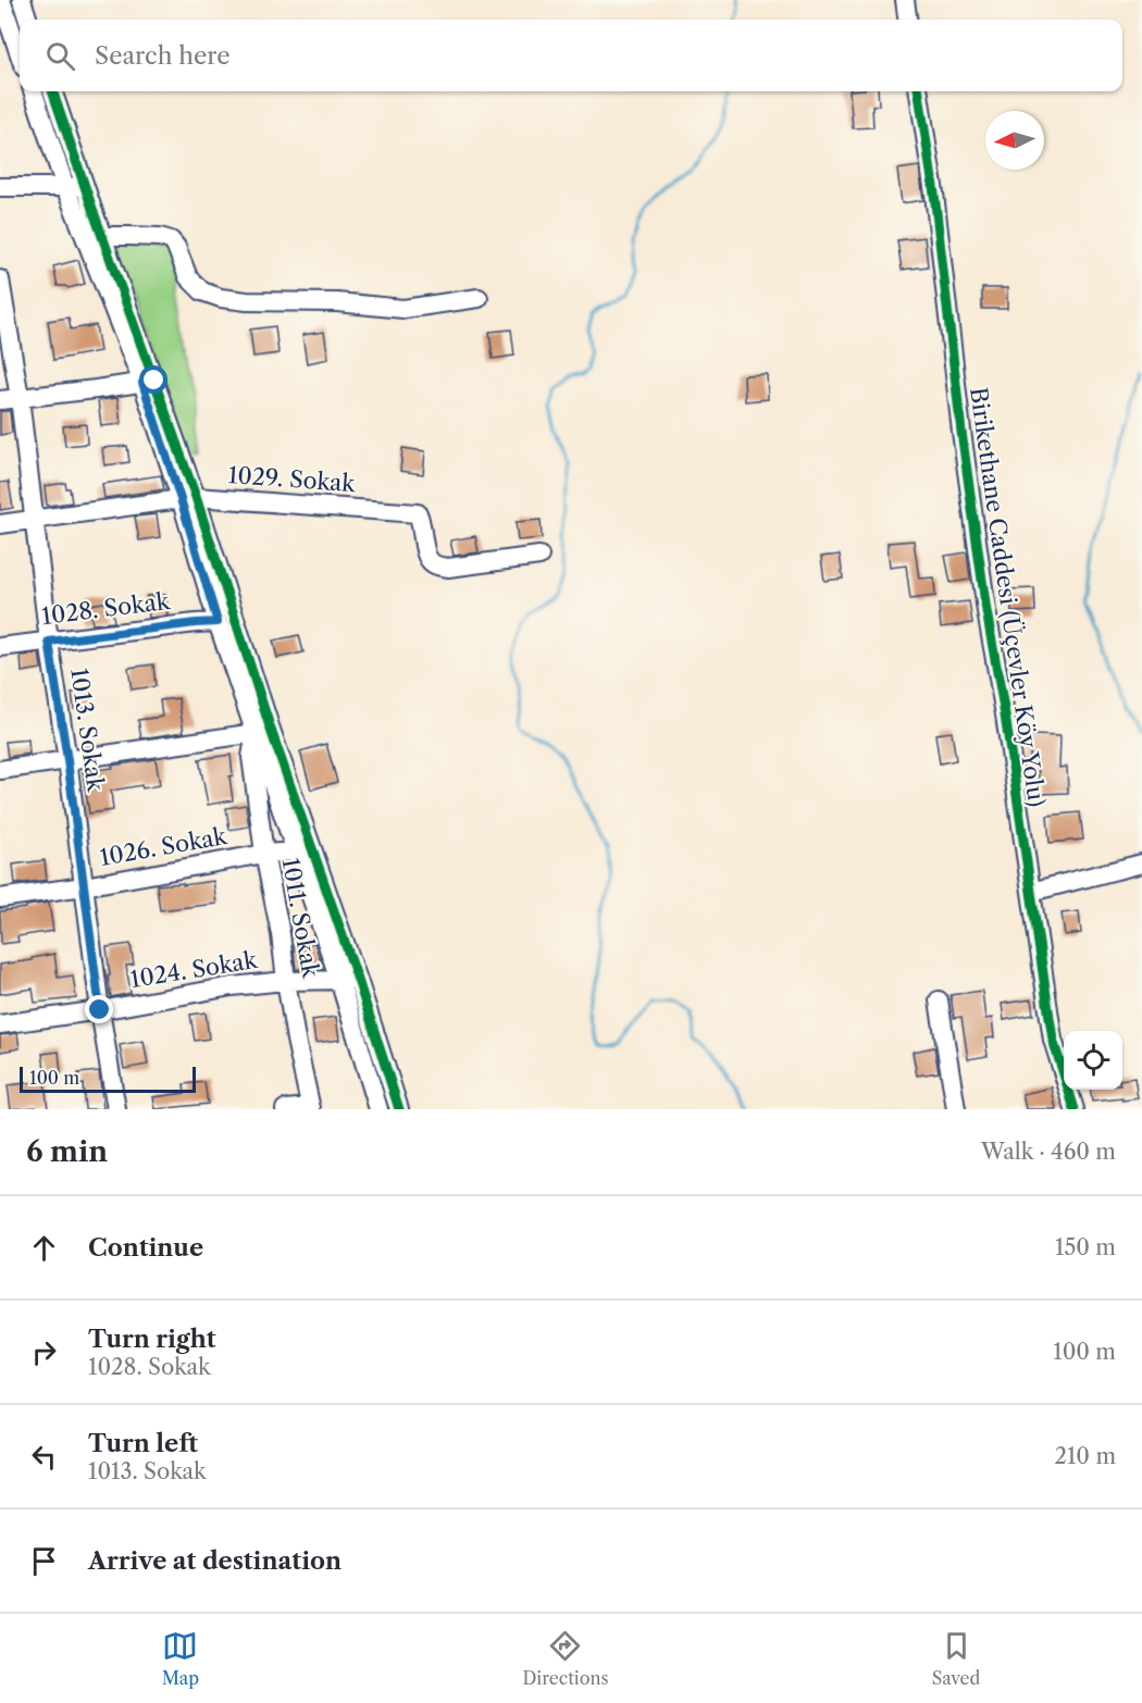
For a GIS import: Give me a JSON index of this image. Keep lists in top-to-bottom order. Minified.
{"streets":{"street":["1029. Sokak","Birikethane Caddesi (Üçevler Köy Yolu)","1028. Sokak","1013. Sokak","1026. Sokak","1011. Sokak","1024. Sokak"]},"crossings":[["1029. Sokak","1013. Sokak"],["1028. Sokak","1013. Sokak"],["1013. Sokak","1026. Sokak"],["1013. Sokak","1024. Sokak"],["1026. Sokak","1011. Sokak"],["1011. Sokak","1024. Sokak"]],"scale_bar":"100 m","north":"left","page":{"search":"Search here","scale":"100 m","heading":["6 min","Walk · 460 m"],"list":[["Continue","150 m"],["Turn right","1028. Sokak","100 m"],["Turn left","1013. Sokak","210 m"],"Arrive at destination"],"nav":["Map","Directions","Saved"]}}
